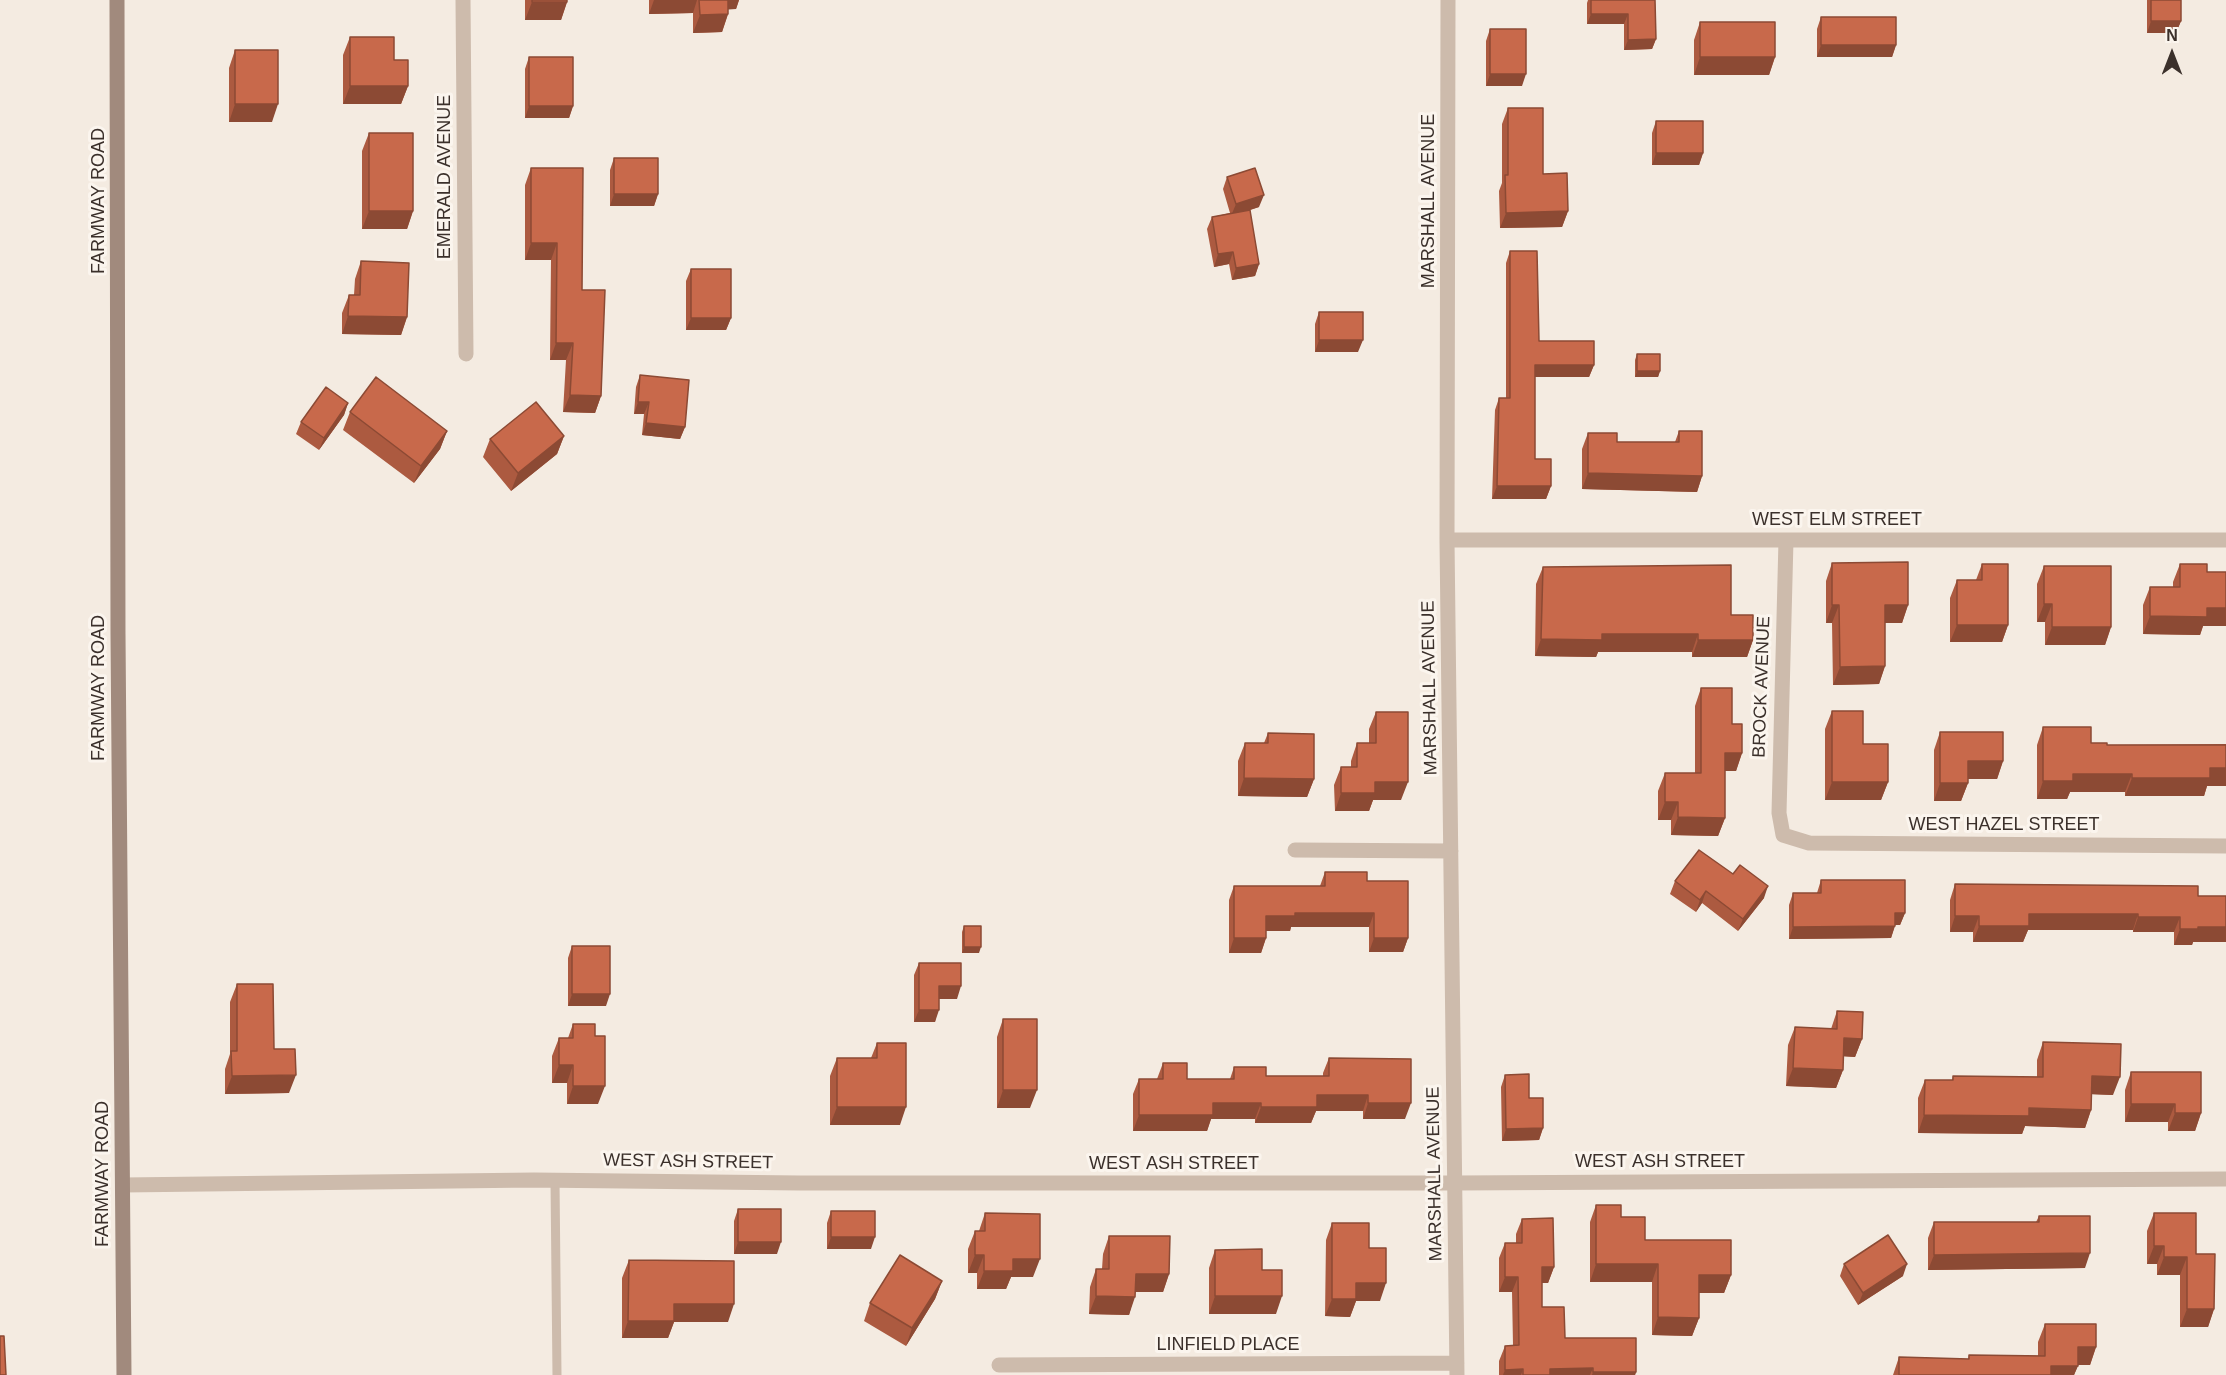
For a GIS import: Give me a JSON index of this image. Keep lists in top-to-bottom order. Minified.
{"streets":{"main road":["FARMWAY ROAD"],"street":["EMERALD AVENUE","MARSHALL AVENUE","WEST ELM STREET","BROCK AVENUE","WEST HAZEL STREET","WEST ASH STREET","LINFIELD PLACE"]},"crossings":[["FARMWAY ROAD","WEST ASH STREET"],["MARSHALL AVENUE","WEST ELM STREET"],["MARSHALL AVENUE","WEST ASH STREET"],["MARSHALL AVENUE","LINFIELD PLACE"],["WEST ELM STREET","BROCK AVENUE"],["BROCK AVENUE","WEST HAZEL STREET"]],"north":"top"}
